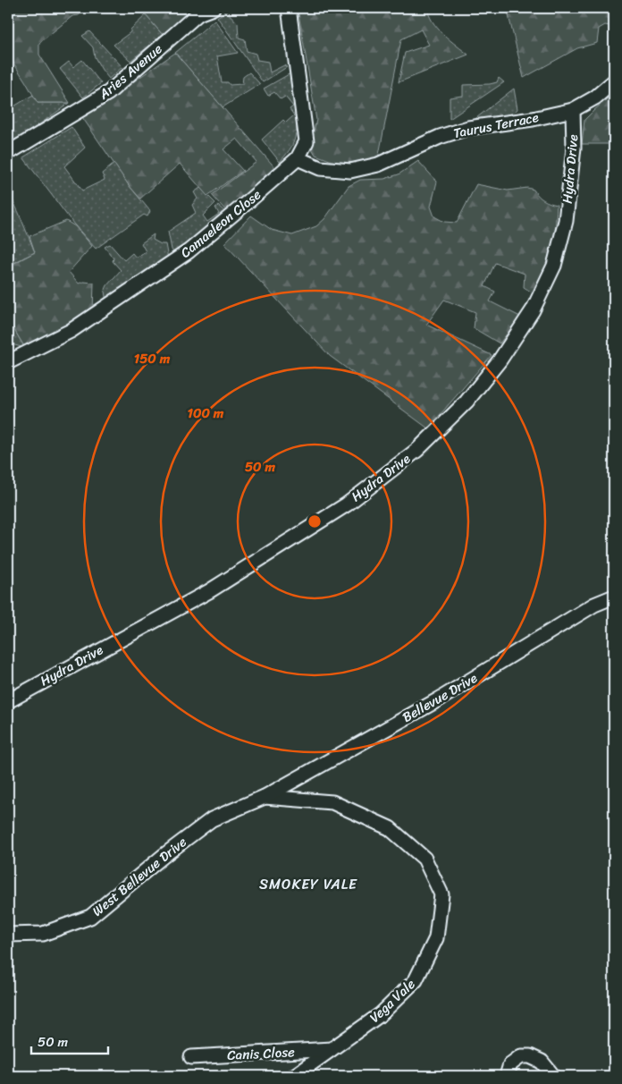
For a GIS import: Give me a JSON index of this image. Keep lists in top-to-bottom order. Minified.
{"streets":{"street":["Aries Avenue","Taurus Terrace","Hydra Drive","Camaeleon Close","Bellevue Drive","West Bellevue Drive","Vega Vale","Canis Close"]},"crossings":[["Taurus Terrace","Hydra Drive"],["Taurus Terrace","Camaeleon Close"],["Bellevue Drive","West Bellevue Drive"],["Bellevue Drive","Vega Vale"],["West Bellevue Drive","Vega Vale"],["Vega Vale","Canis Close"]],"districts":["SMOKEY VALE"],"scale_bar":"50 m","rings":["150 m","100 m","50 m"]}
